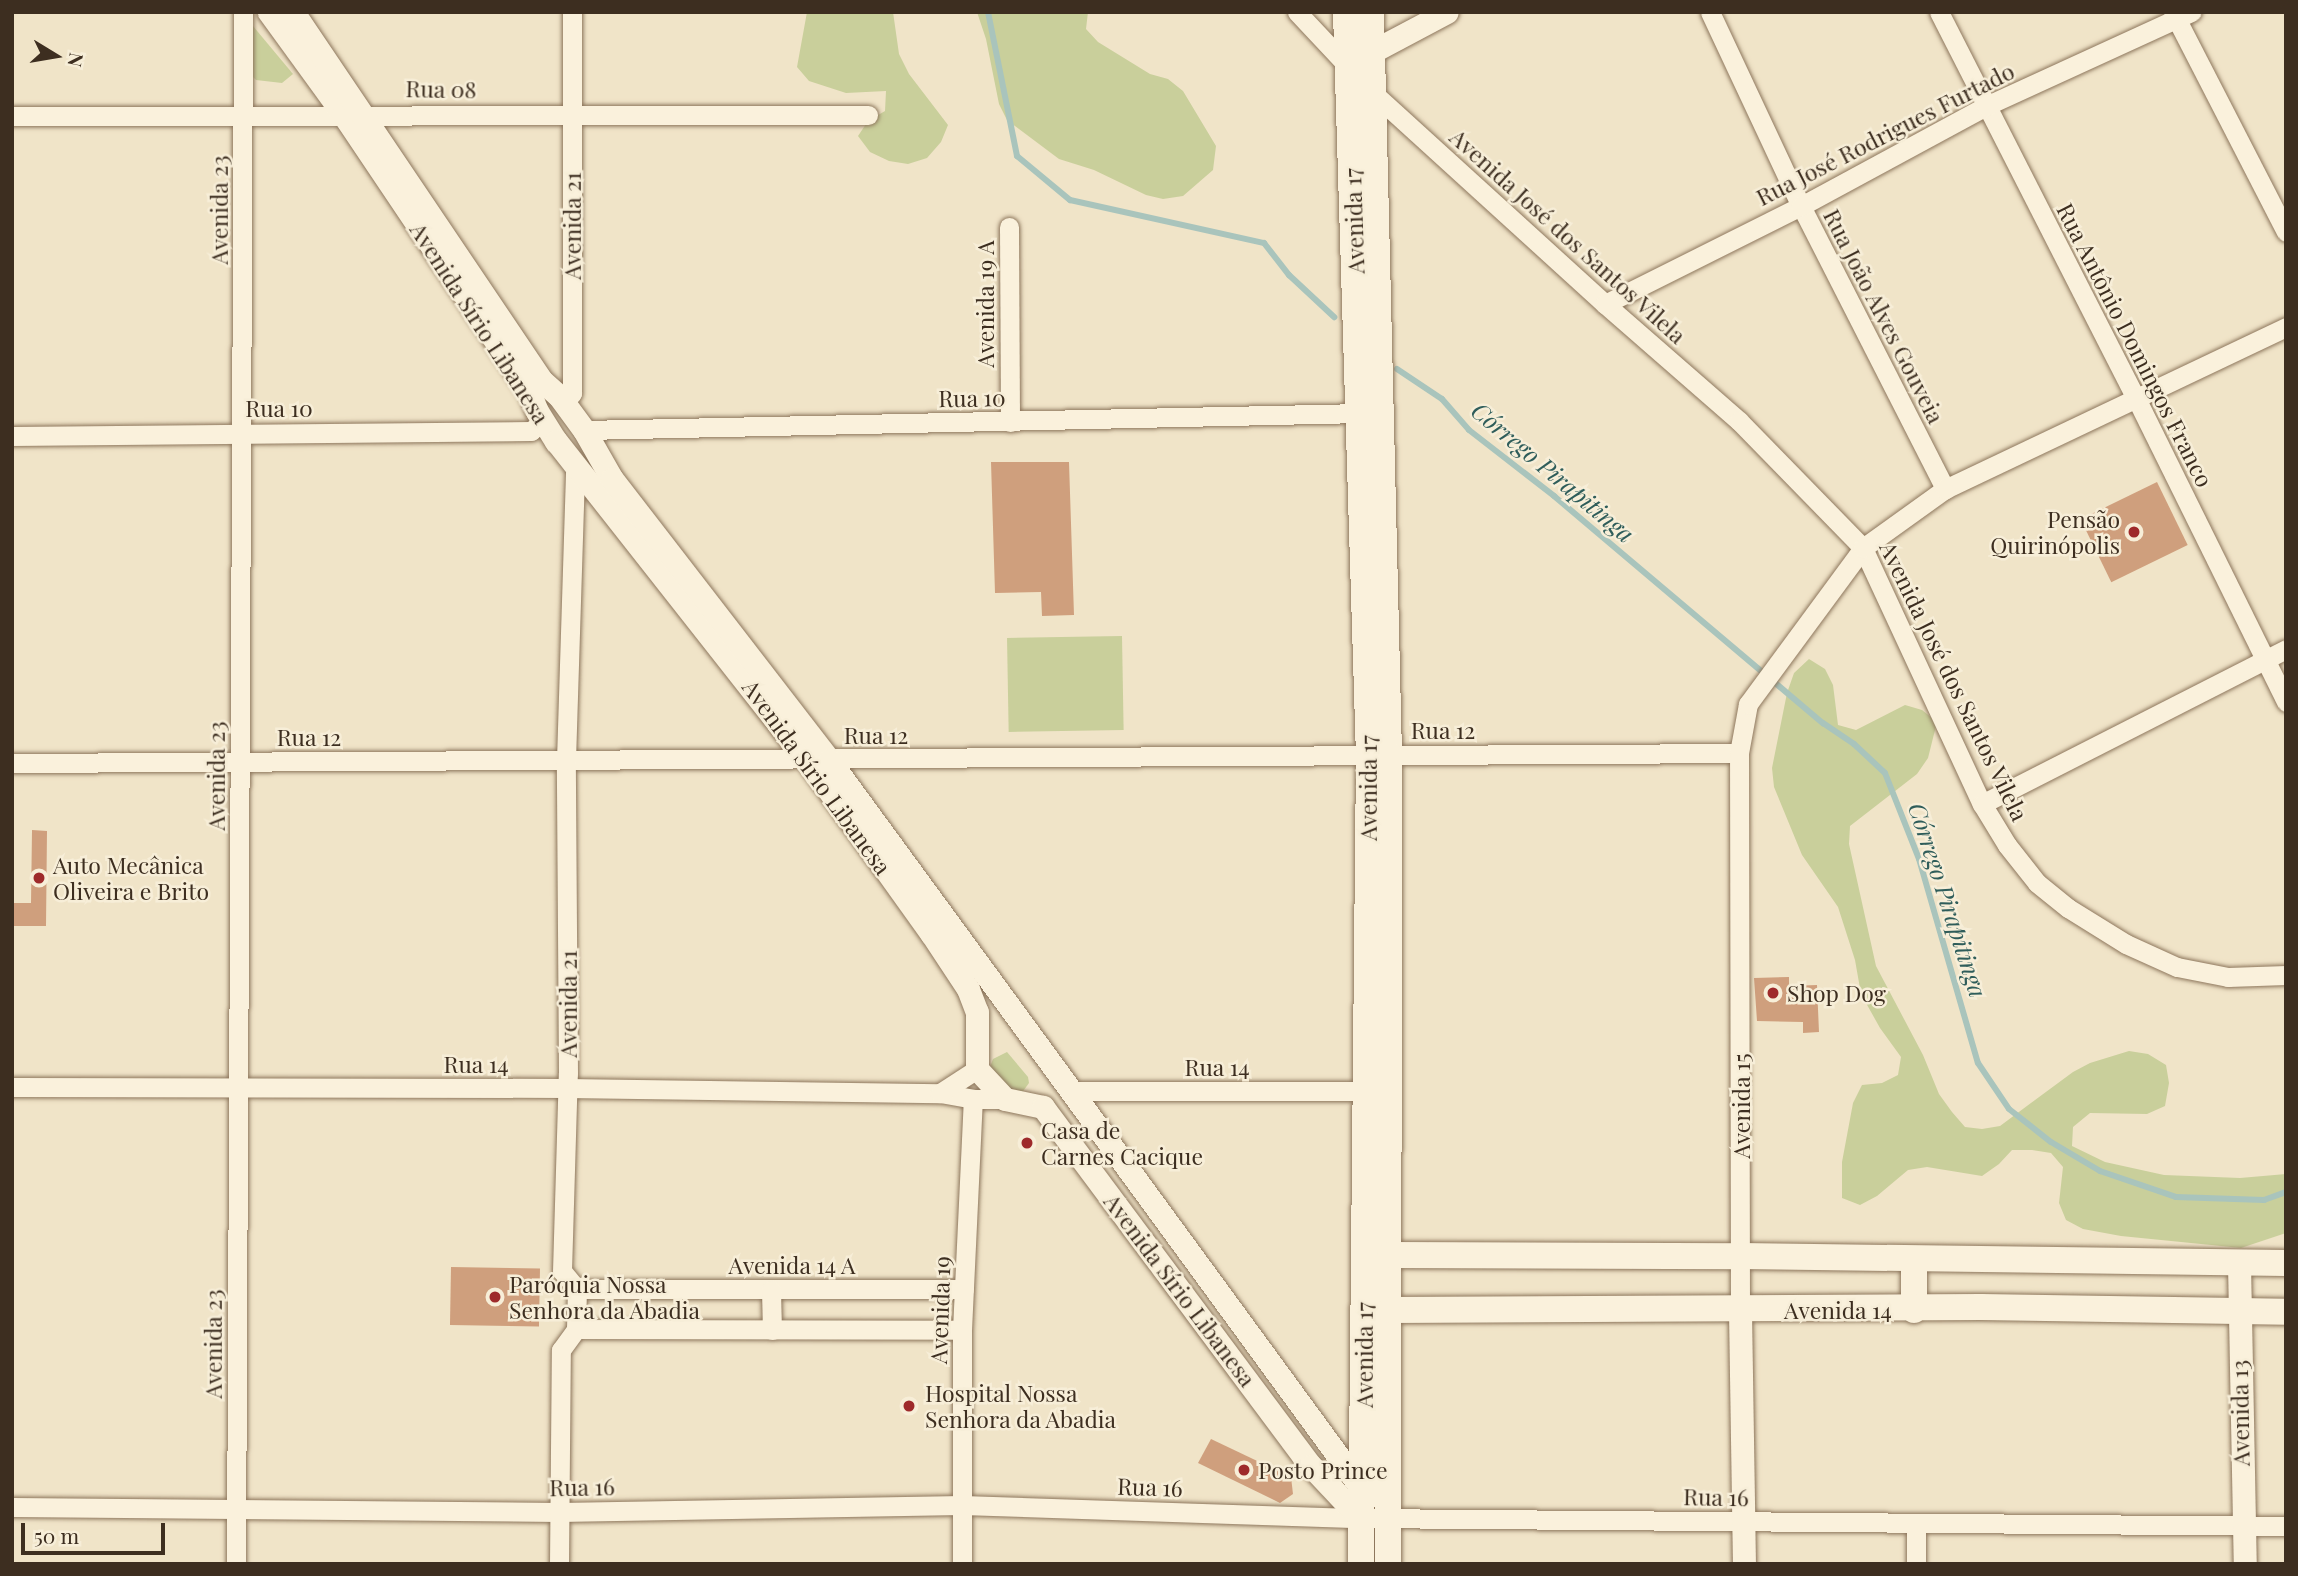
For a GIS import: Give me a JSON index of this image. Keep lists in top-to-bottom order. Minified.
{"streets":{"main road":["Avenida 17","Avenida 14"],"street":["Rua 08","Rua José Rodrigues Furtado","Avenida 23","Avenida 21","Avenida José dos Santos Vilela","Avenida 19 A","Rua João Alves Gouveia","Avenida Sírio Libanesa","Rua Antônio Domingos Franco","Rua 10","Rua 12","Rua 14","Avenida 15","Avenida 14 A","Avenida 19","Avenida 13","Rua 16"]},"crossings":[["Rua 08","Avenida 23"],["Rua 08","Avenida 21"],["Rua 08","Avenida Sírio Libanesa"],["Rua José Rodrigues Furtado","Avenida José dos Santos Vilela"],["Rua José Rodrigues Furtado","Rua João Alves Gouveia"],["Rua José Rodrigues Furtado","Rua Antônio Domingos Franco"],["Avenida 23","Rua 10"],["Avenida 23","Rua 12"],["Avenida 23","Rua 14"],["Avenida 23","Rua 16"],["Avenida 17","Avenida José dos Santos Vilela"],["Avenida 17","Avenida Sírio Libanesa"],["Avenida 17","Rua 10"],["Avenida 17","Rua 12"],["Avenida 17","Rua 14"],["Avenida 17","Avenida 14"],["Avenida 17","Rua 16"],["Avenida 21","Avenida Sírio Libanesa"],["Avenida 21","Rua 12"],["Avenida 21","Rua 14"],["Avenida 21","Avenida 14 A"],["Avenida 21","Rua 16"],["Avenida José dos Santos Vilela","Avenida 15"],["Avenida 19 A","Rua 10"],["Rua João Alves Gouveia","Avenida 15"],["Avenida Sírio Libanesa","Rua 10"],["Avenida Sírio Libanesa","Rua 12"],["Avenida Sírio Libanesa","Rua 14"],["Avenida Sírio Libanesa","Rua 16"],["Rua Antônio Domingos Franco","Avenida 15"],["Rua 12","Avenida 15"],["Rua 14","Avenida 19"],["Avenida 15","Avenida 14"],["Avenida 15","Rua 16"],["Avenida 14 A","Avenida 19"],["Avenida 19","Rua 16"],["Avenida 14","Avenida 13"],["Avenida 13","Rua 16"]],"water":["Córrego Pirapitinga"],"places":["Pensão Quirinópolis","Auto Mecânica Oliveira e Brito","Shop Dog","Casa de Carnes Cacique","Paróquia Nossa Senhora da Abadia","Hospital Nossa Senhora da Abadia","Posto Prince"],"scale_bar":"50 m","north":"right"}
